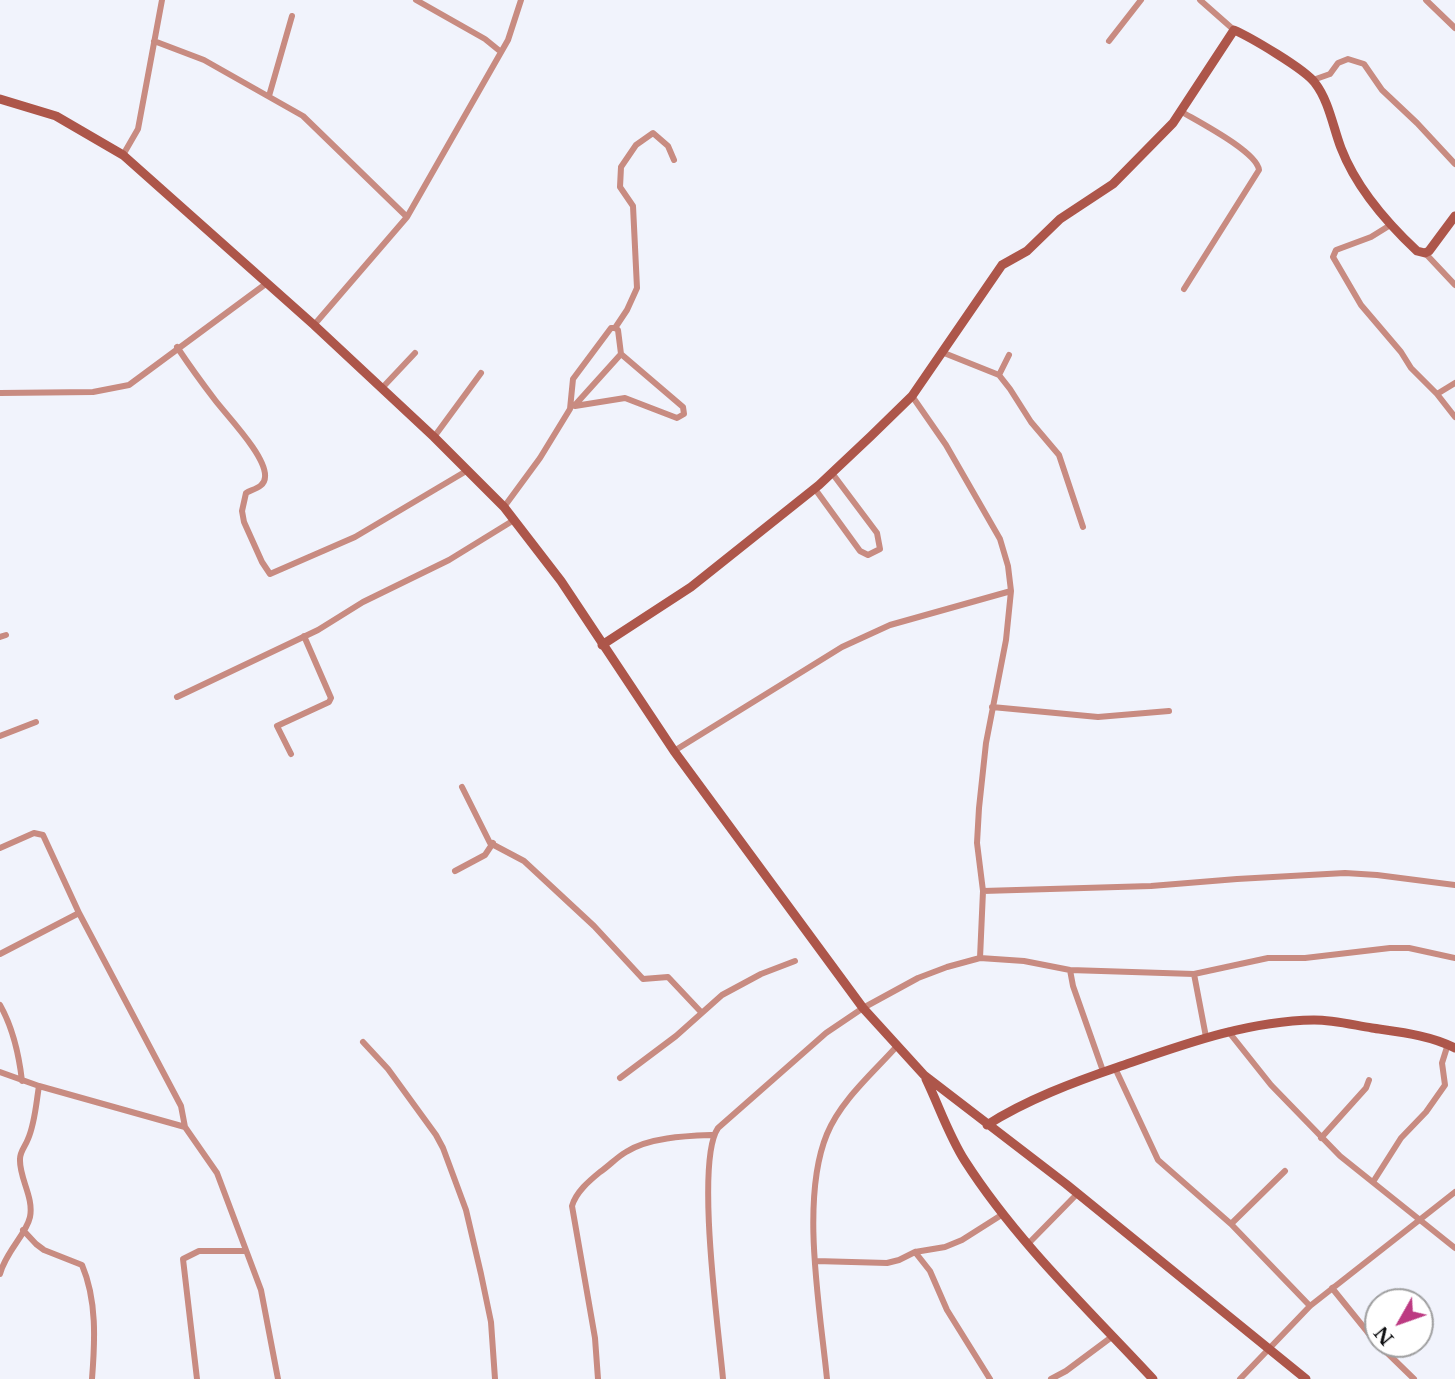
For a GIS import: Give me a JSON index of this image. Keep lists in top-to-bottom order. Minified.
{"north":"bottom left"}
